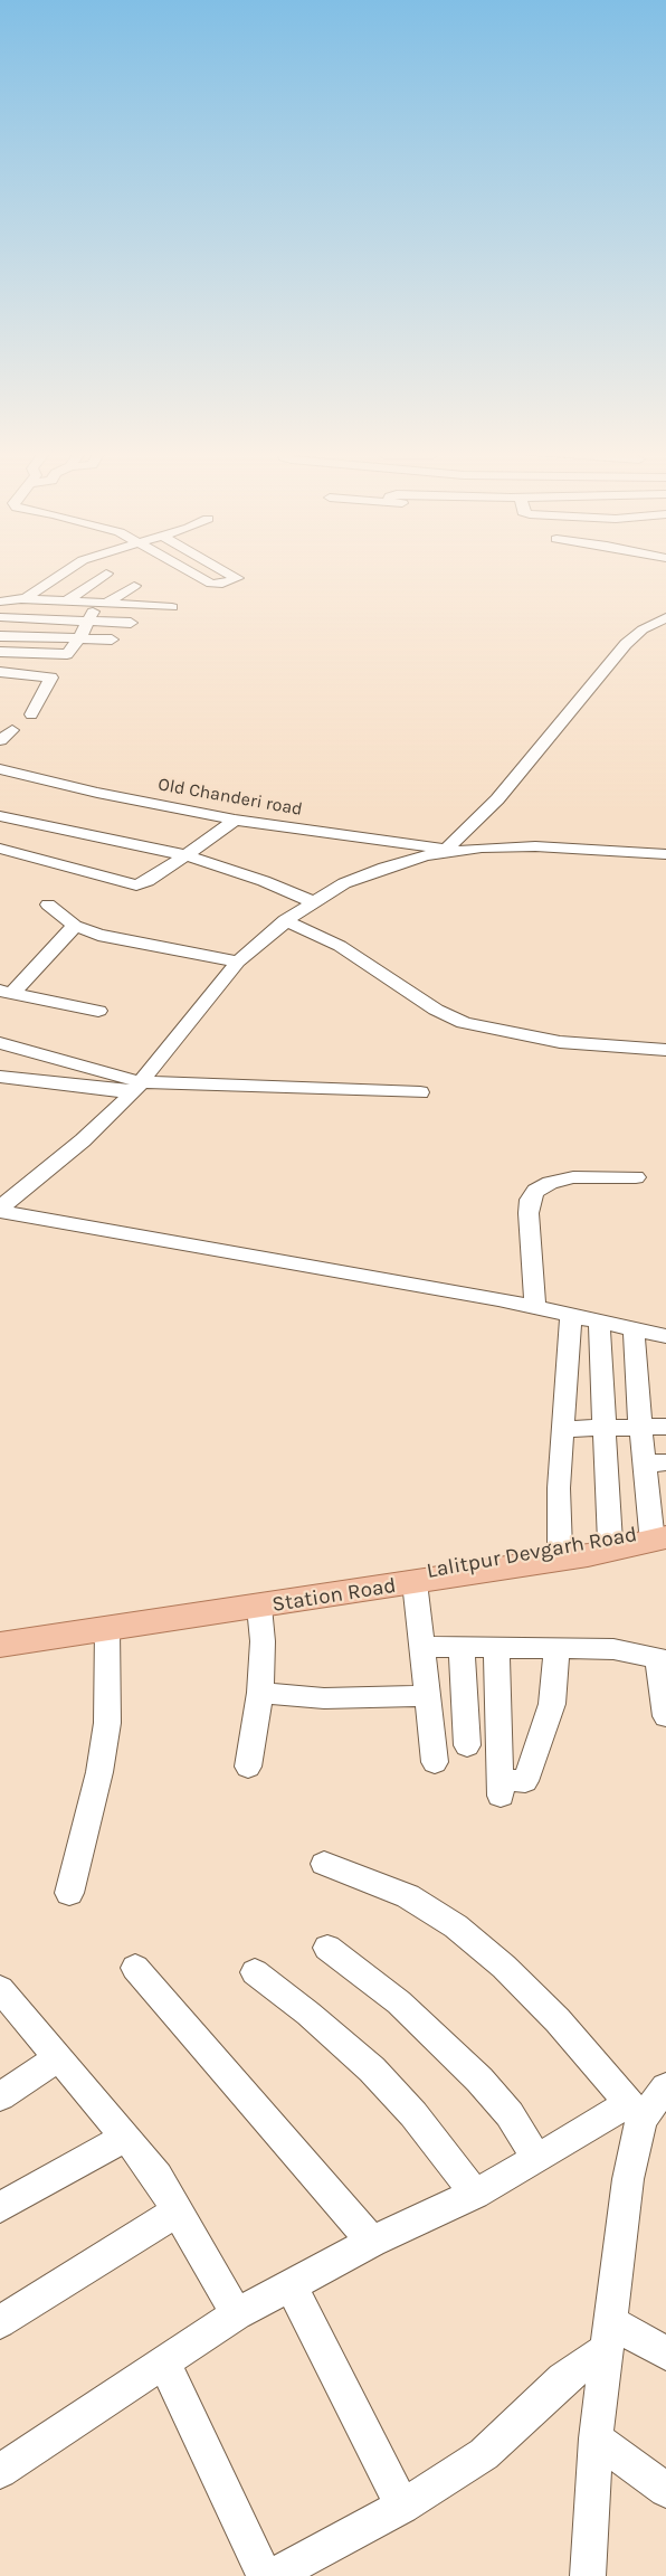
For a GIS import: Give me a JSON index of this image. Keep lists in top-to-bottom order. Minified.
{"streets":{"main road":["Lalitpur Devgarh Road","Station Road"],"street":["Old Chanderi road"]},"crossings":[["Lalitpur Devgarh Road","Station Road"]]}
